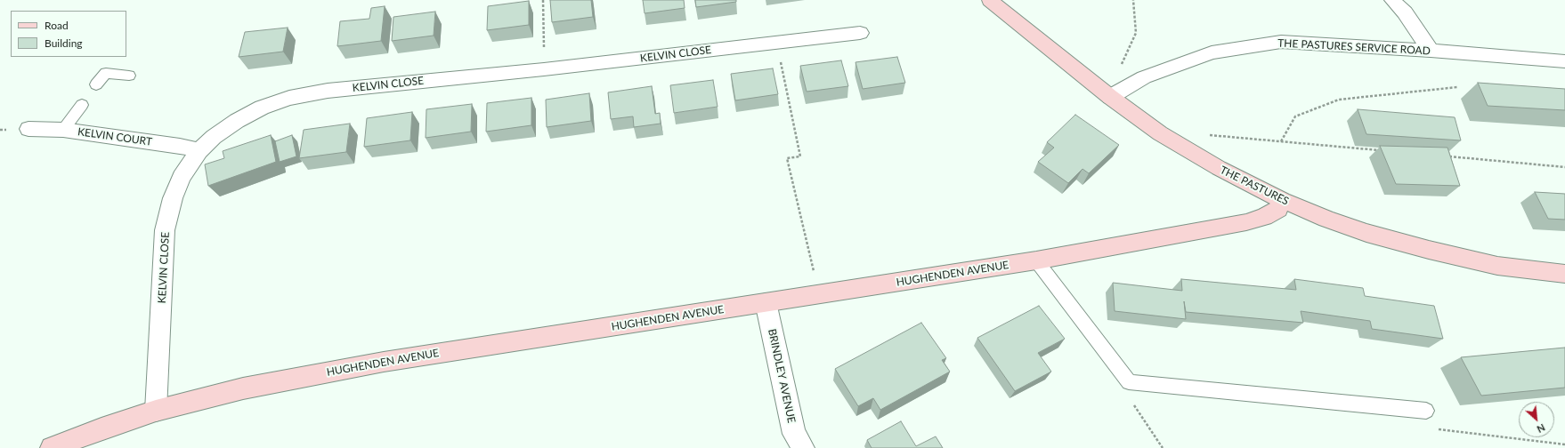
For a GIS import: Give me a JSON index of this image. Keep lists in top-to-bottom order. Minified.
{"streets":{"street":["THE PASTURES SERVICE ROAD","KELVIN CLOSE","KELVIN COURT","THE PASTURES","HUGHENDEN AVENUE","BRINDLEY AVENUE"]},"crossings":[["THE PASTURES SERVICE ROAD","THE PASTURES"],["KELVIN CLOSE","KELVIN COURT"],["KELVIN CLOSE","HUGHENDEN AVENUE"],["THE PASTURES","HUGHENDEN AVENUE"],["HUGHENDEN AVENUE","BRINDLEY AVENUE"]],"legend":["Road","Building"],"north":"bottom right"}
